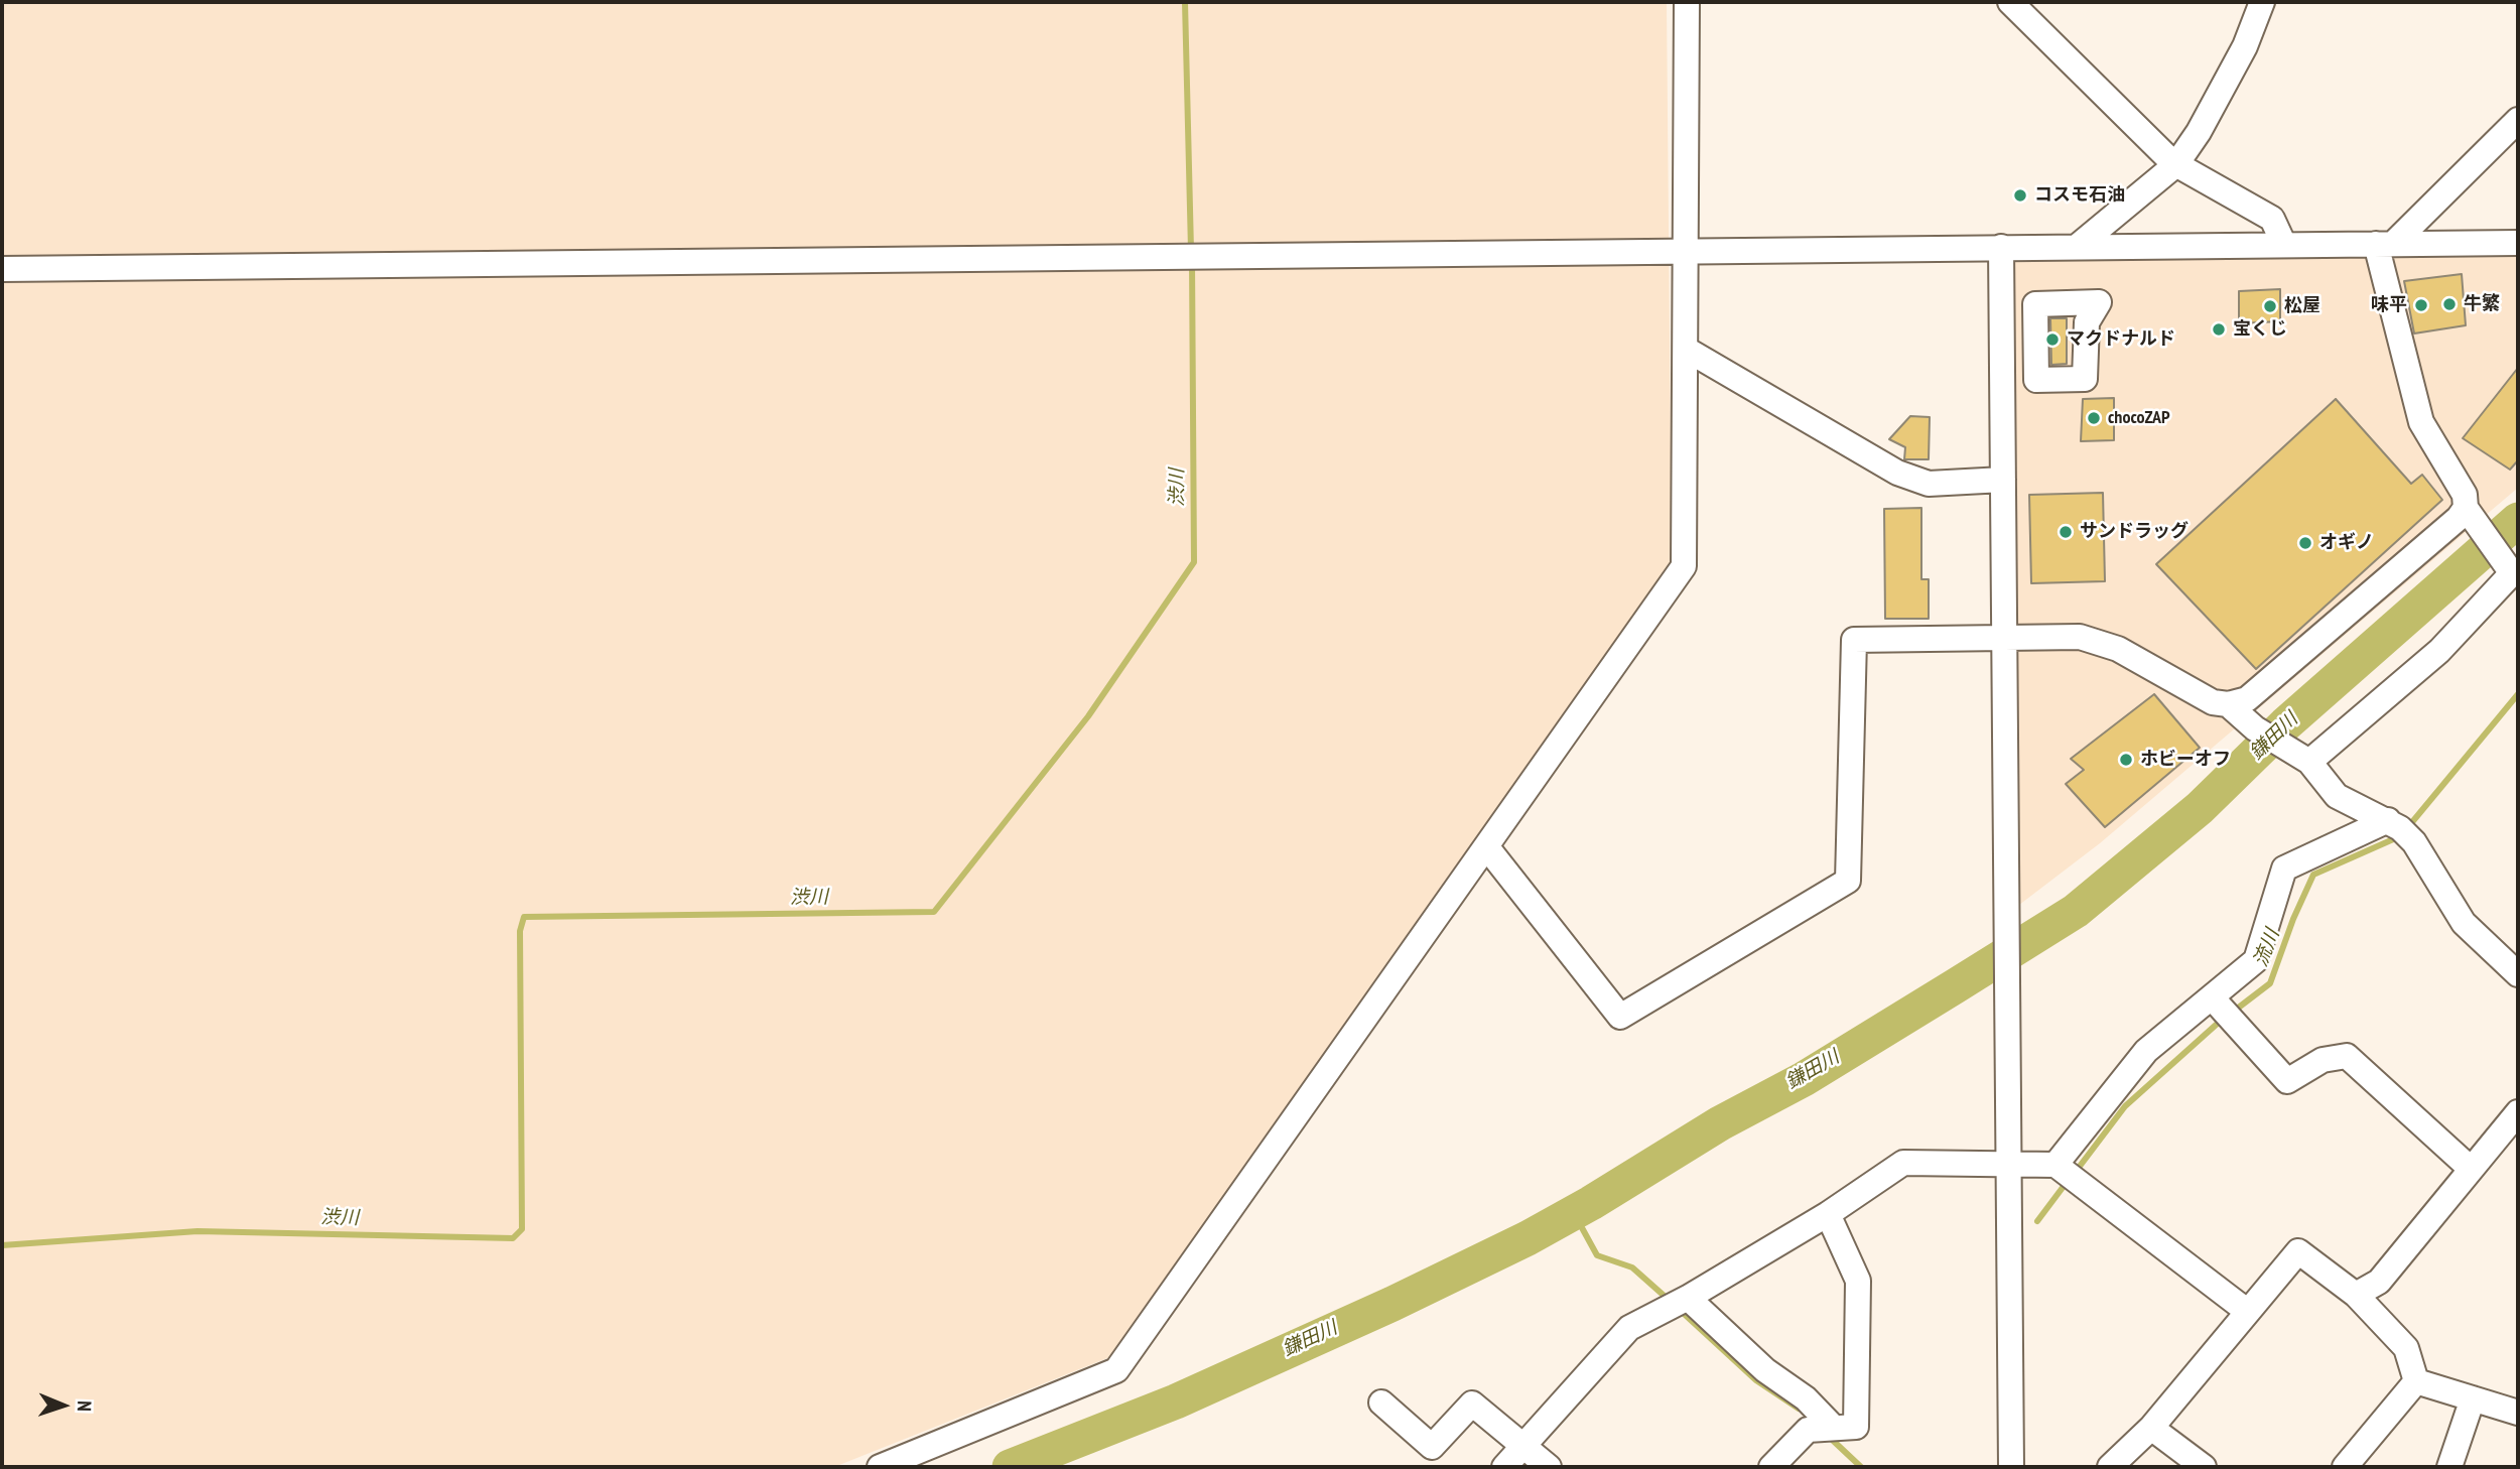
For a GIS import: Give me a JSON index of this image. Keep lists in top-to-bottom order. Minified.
{"water":["渋川","鎌田川","流川"],"places":["コスモ石油","牛繁","味平","松屋","宝くじ","マクドナルド","chocoZAP","サンドラッグ","オギノ","ホビーオフ"],"north":"right"}
